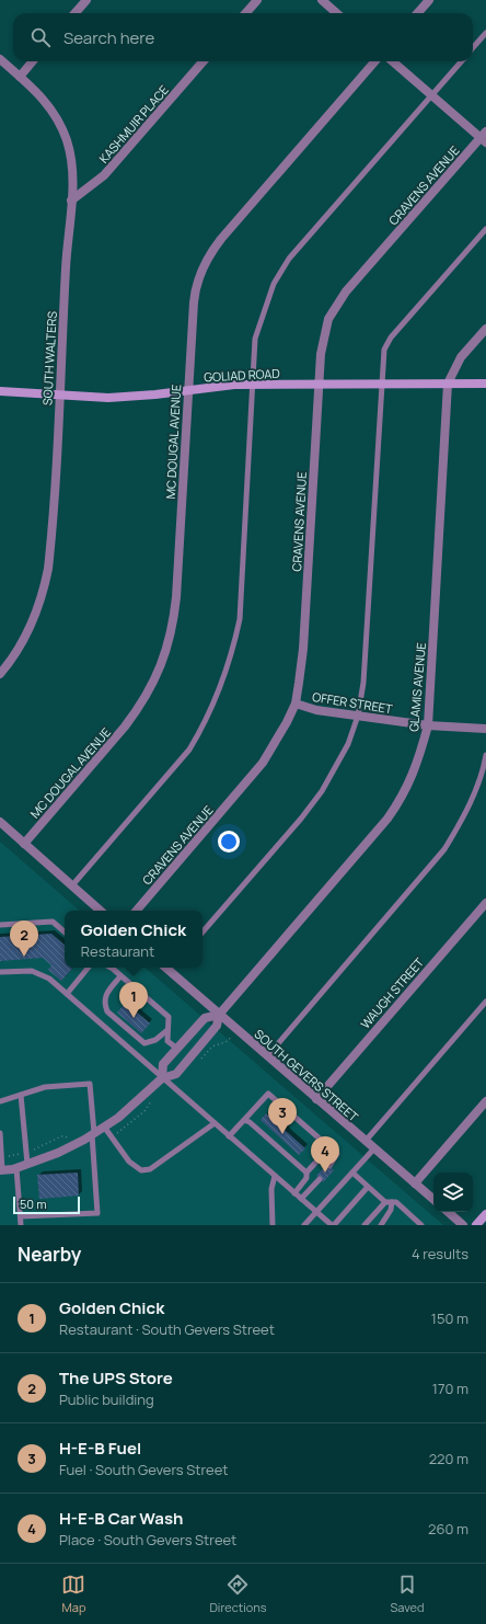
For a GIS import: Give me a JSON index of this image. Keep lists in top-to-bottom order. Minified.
{"streets":{"main road":["GOLIAD ROAD"],"street":["KASHMUIR PLACE","CRAVENS AVENUE","SOUTH WALTERS","MC DOUGAL AVENUE","GLAMIS AVENUE","OFFER STREET","WAUGH STREET","SOUTH GEVERS STREET"]},"crossings":[["KASHMUIR PLACE","SOUTH WALTERS"],["CRAVENS AVENUE","GOLIAD ROAD"],["CRAVENS AVENUE","OFFER STREET"],["SOUTH WALTERS","GOLIAD ROAD"],["GOLIAD ROAD","MC DOUGAL AVENUE"],["GOLIAD ROAD","GLAMIS AVENUE"],["GLAMIS AVENUE","OFFER STREET"],["GLAMIS AVENUE","SOUTH GEVERS STREET"],["WAUGH STREET","SOUTH GEVERS STREET"]],"scale_bar":"50 m","page":{"search":"Search here","popup":["Golden Chick","Restaurant"],"pins":["2","1","3","4"],"scale":"50 m","heading":["Nearby","4 results"],"list":[{"mark":"1","name":"Golden Chick","note":"Restaurant · South Gevers Street","value":"150 m"},{"mark":"2","name":"The UPS Store","note":"Public building","value":"170 m"},{"mark":"3","name":"H-E-B Fuel","note":"Fuel · South Gevers Street","value":"220 m"},{"mark":"4","name":"H-E-B Car Wash","note":"Place · South Gevers Street","value":"260 m"}],"nav":["Map","Directions","Saved"]}}
